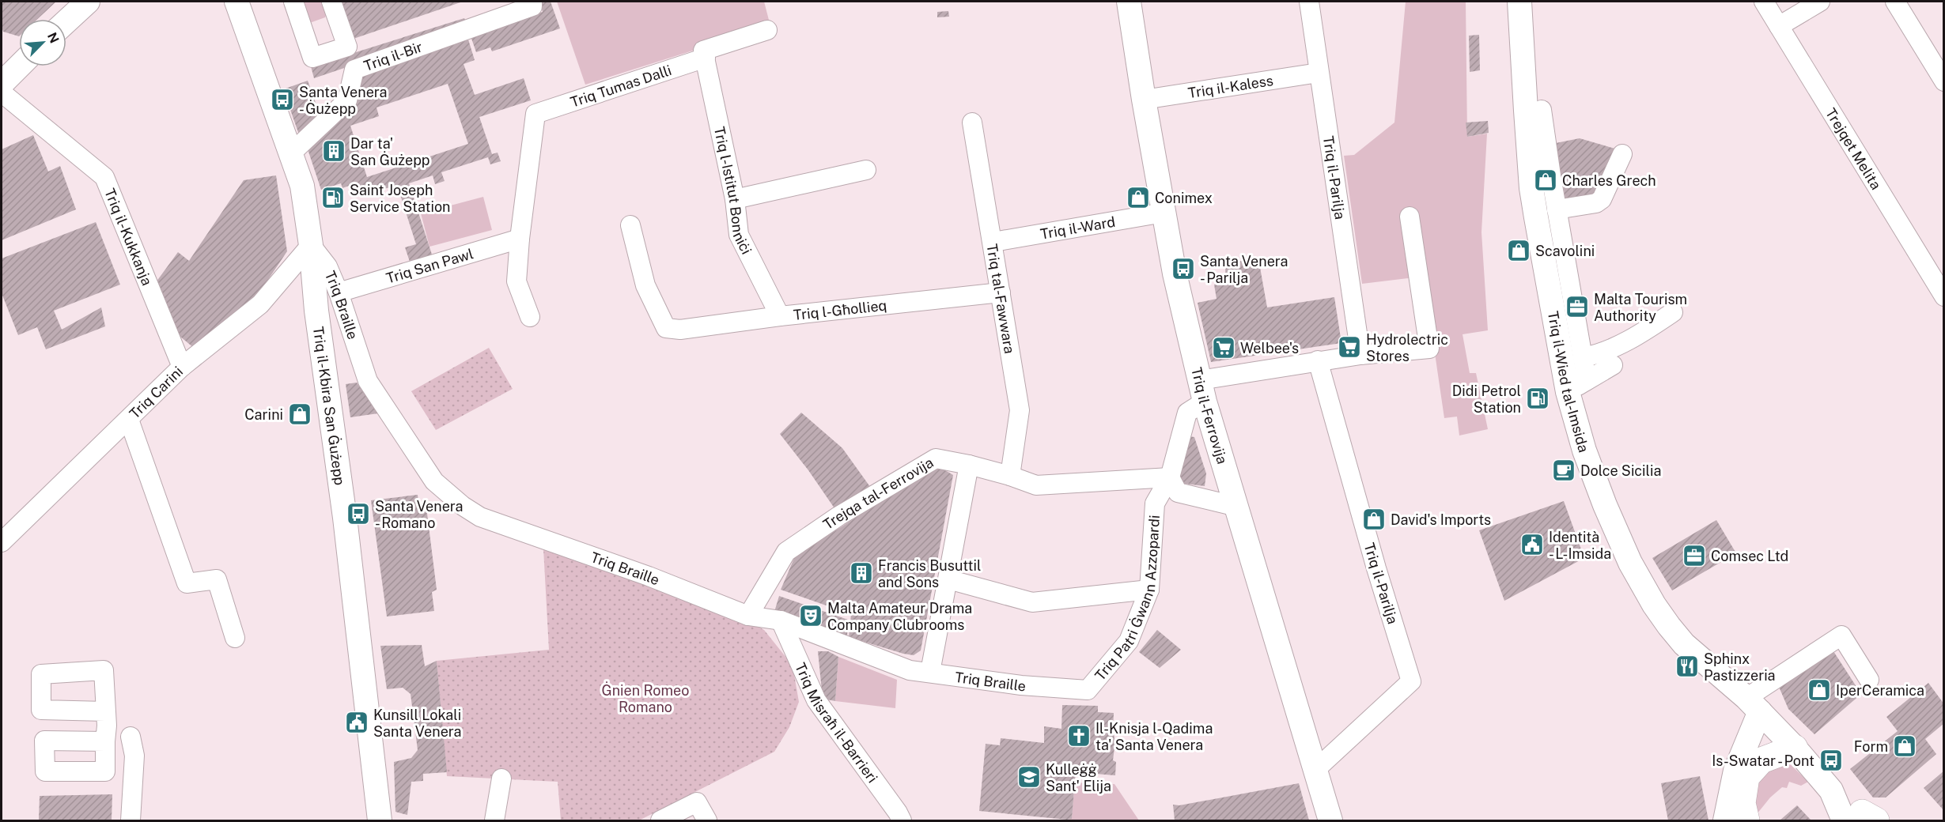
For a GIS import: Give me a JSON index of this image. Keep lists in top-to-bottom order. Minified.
{"streets":{"main road":["Triq il-Wied tal-Imsida","Triq il-Kbira San Ġużepp","Triq il-Ferrovija"],"street":["Triq il-Bir","Triq Tumas Dalli","Triq il-Kaless","Trejqet Melita","Triq il-Parilja","Triq l-Istitut Bonniċi","Triq il-Ward","Triq il-Kukkanja","Triq San Pawl","Triq tal-Fawwara","Triq Braille","Triq l-Għollieq","Triq Carini","Trejqa tal-Ferrovija","Triq Patri Ġwann Azzopardi","Triq Misraħ il-Barrieri"]},"crossings":[["Triq il-Bir","Triq il-Kbira San Ġużepp"],["Triq Tumas Dalli","Triq l-Istitut Bonniċi"],["Triq Tumas Dalli","Triq San Pawl"],["Triq il-Kaless","Triq il-Parilja"],["Triq il-Kaless","Triq il-Ferrovija"],["Triq il-Parilja","Triq il-Ferrovija"],["Triq l-Istitut Bonniċi","Triq l-Għollieq"],["Triq il-Ward","Triq tal-Fawwara"],["Triq il-Ward","Triq il-Ferrovija"],["Triq il-Kukkanja","Triq Carini"],["Triq San Pawl","Triq Braille"],["Triq tal-Fawwara","Triq l-Għollieq"],["Triq tal-Fawwara","Trejqa tal-Ferrovija"],["Triq Braille","Triq Carini"],["Triq Braille","Triq il-Kbira San Ġużepp"],["Triq Braille","Trejqa tal-Ferrovija"],["Triq Braille","Triq Patri Ġwann Azzopardi"],["Triq Braille","Triq Misraħ il-Barrieri"],["Triq Carini","Triq il-Kbira San Ġużepp"],["Triq il-Ferrovija","Triq Patri Ġwann Azzopardi"],["Trejqa tal-Ferrovija","Triq Patri Ġwann Azzopardi"]],"parks":["Ġnien Romeo Romano"],"places":{"bus stop":["Santa Venera - Ġużepp","Santa Venera - Parilja","Santa Venera - Romano","Is-Swatar - Pont"],"building":["Dar ta' San Ġużepp","Francis Busuttil and Sons"],"shop":["Charles Grech","Conimex","Scavolini","Carini","David's Imports","IperCeramica","Form"],"fuel station":["Saint Joseph Service Station","Didi Petrol Station"],"office":["Malta Tourism Authority","Comsec Ltd"],"supermarket":["Hydrolectric Stores","Welbee's"],"cafe":["Dolce Sicilia"],"public building":["Identità - L-Imsida","Kunsill Lokali Santa Venera"],"theatre":["Malta Amateur Drama Company Clubrooms"],"restaurant":["Sphinx Pastizzeria"],"church":["Il-Knisja l-Qadima ta' Santa Venera"],"school or university":["Kulleġġ Sant' Elija"]},"north":"top right"}
